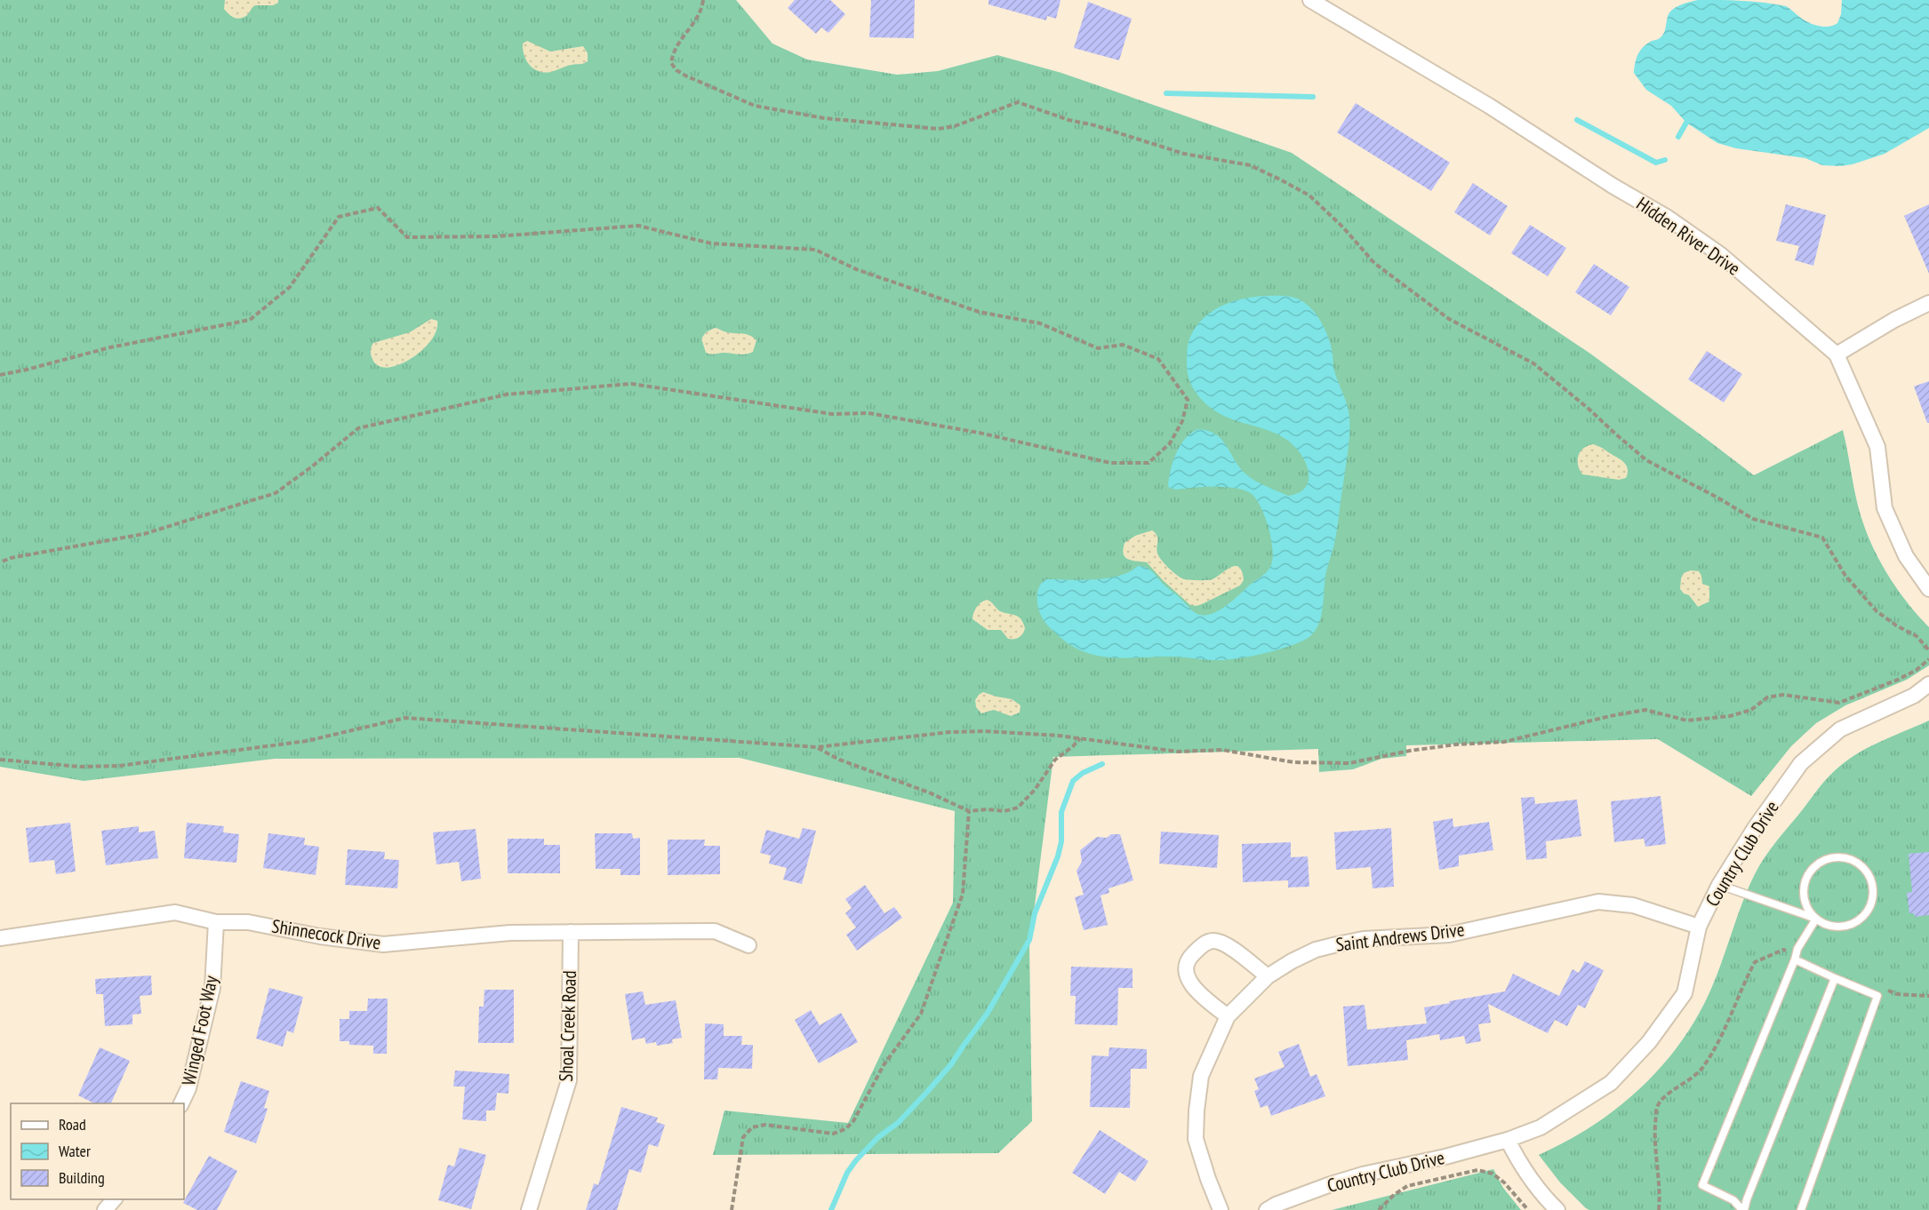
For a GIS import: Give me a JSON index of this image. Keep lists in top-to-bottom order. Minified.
{"streets":{"street":["Hidden River Drive","Country Club Drive","Shinnecock Drive","Saint Andrews Drive","Shoal Creek Road","Winged Foot Way"]},"crossings":[["Country Club Drive","Saint Andrews Drive"],["Shinnecock Drive","Shoal Creek Road"],["Shinnecock Drive","Winged Foot Way"]],"legend":["Road","Water","Building"]}
